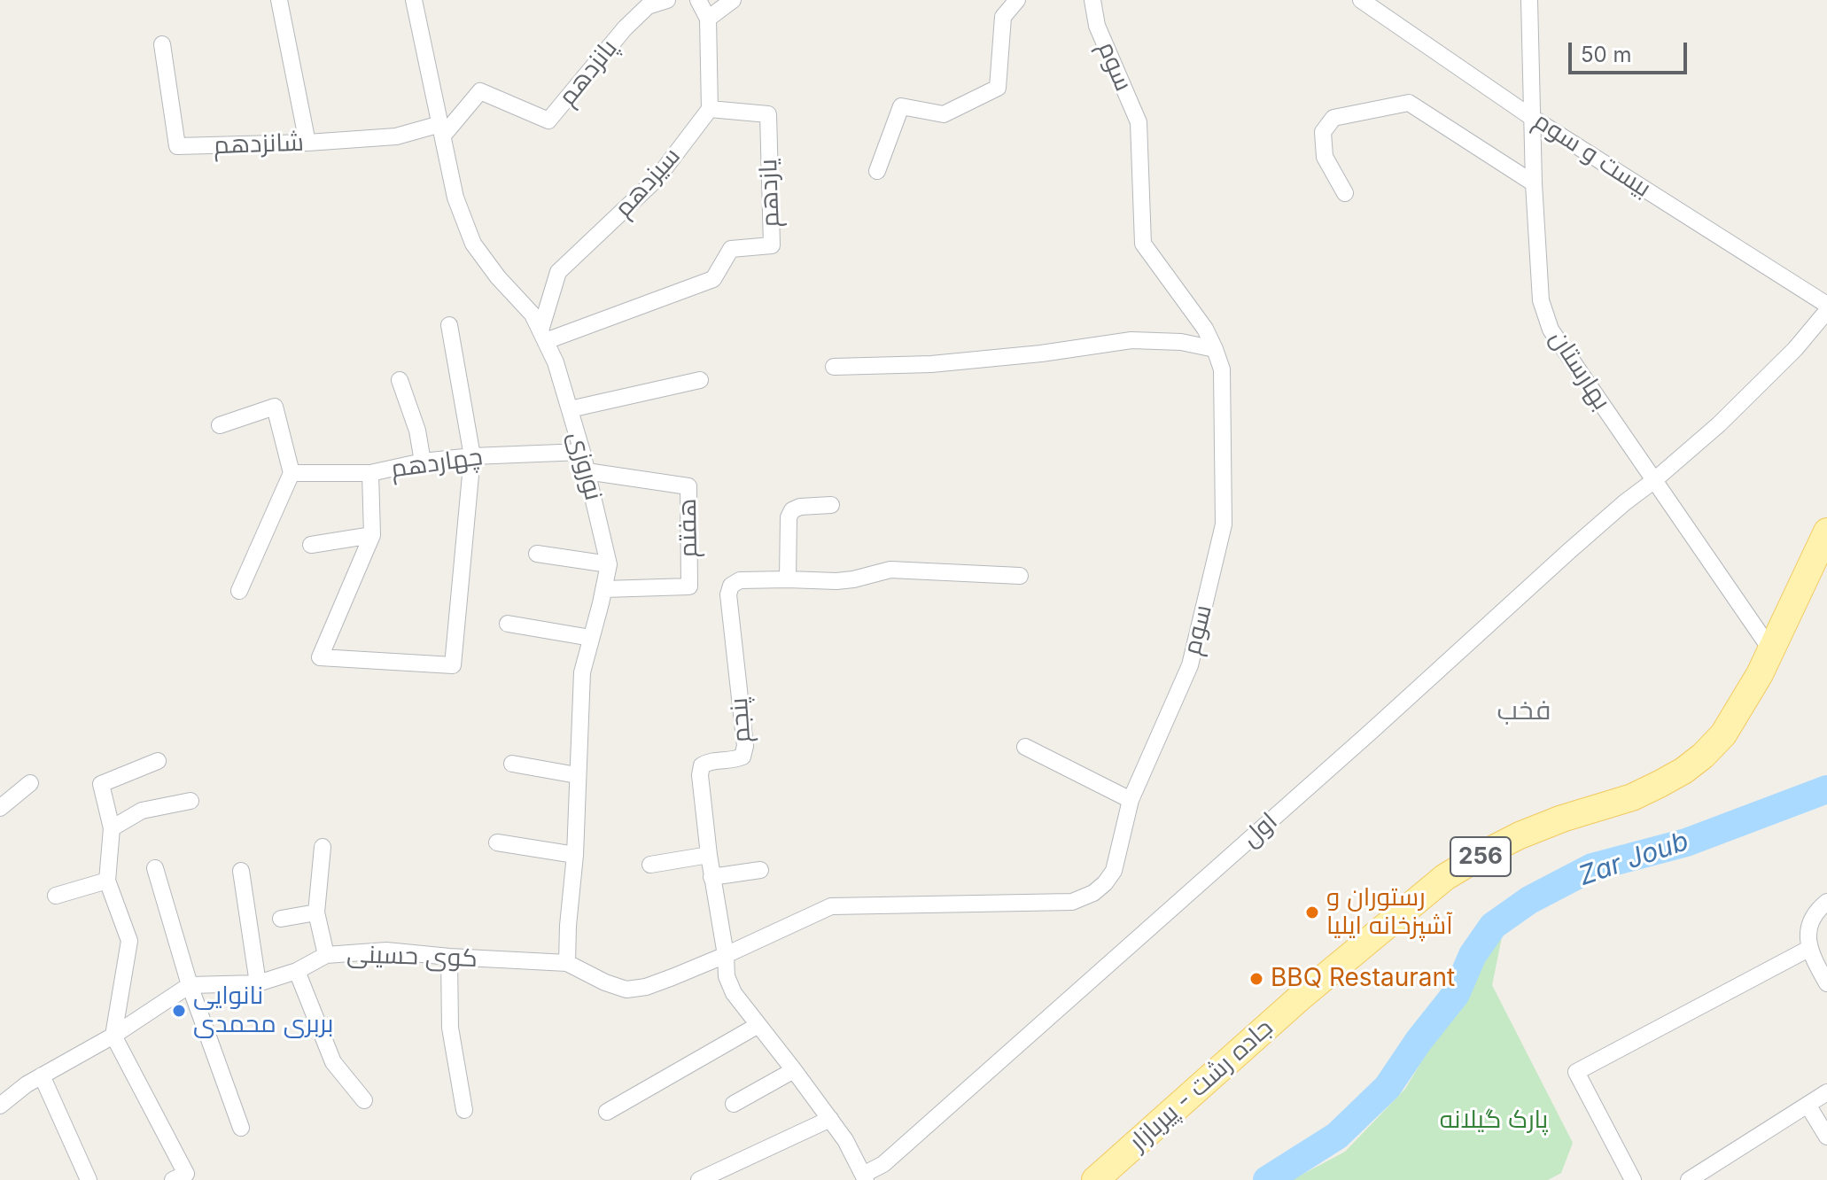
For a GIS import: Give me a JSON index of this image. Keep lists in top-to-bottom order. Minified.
{"streets":{"main road":["256","جاده رشت - پیربازار"],"street":["سوم","پانزدهم","شانزدهم","بیست و سوم","سیزدهم","یازدهم","بهارستان","چهاردهم","نوروزی","هفتم","پنجم","اول","کوی حسینی"]},"crossings":[["سوم","نوروزی"],["سوم","پنجم"],["سوم","کوی حسینی"],["پانزدهم","شانزدهم"],["پانزدهم","نوروزی"],["شانزدهم","نوروزی"],["بیست و سوم","بهارستان"],["سیزدهم","یازدهم"],["سیزدهم","نوروزی"],["یازدهم","نوروزی"],["بهارستان","اول"],["بهارستان","جاده رشت - پیربازار"],["چهاردهم","نوروزی"],["نوروزی","هفتم"],["نوروزی","کوی حسینی"]],"districts":["فخب"],"water":["Zar Joub"],"parks":["پارک گیلانه"],"places":["رستوران و آشپزخانه ایلیا","BBQ Restaurant","نانوایی بربری محمدی"],"scale_bar":"50 m"}
